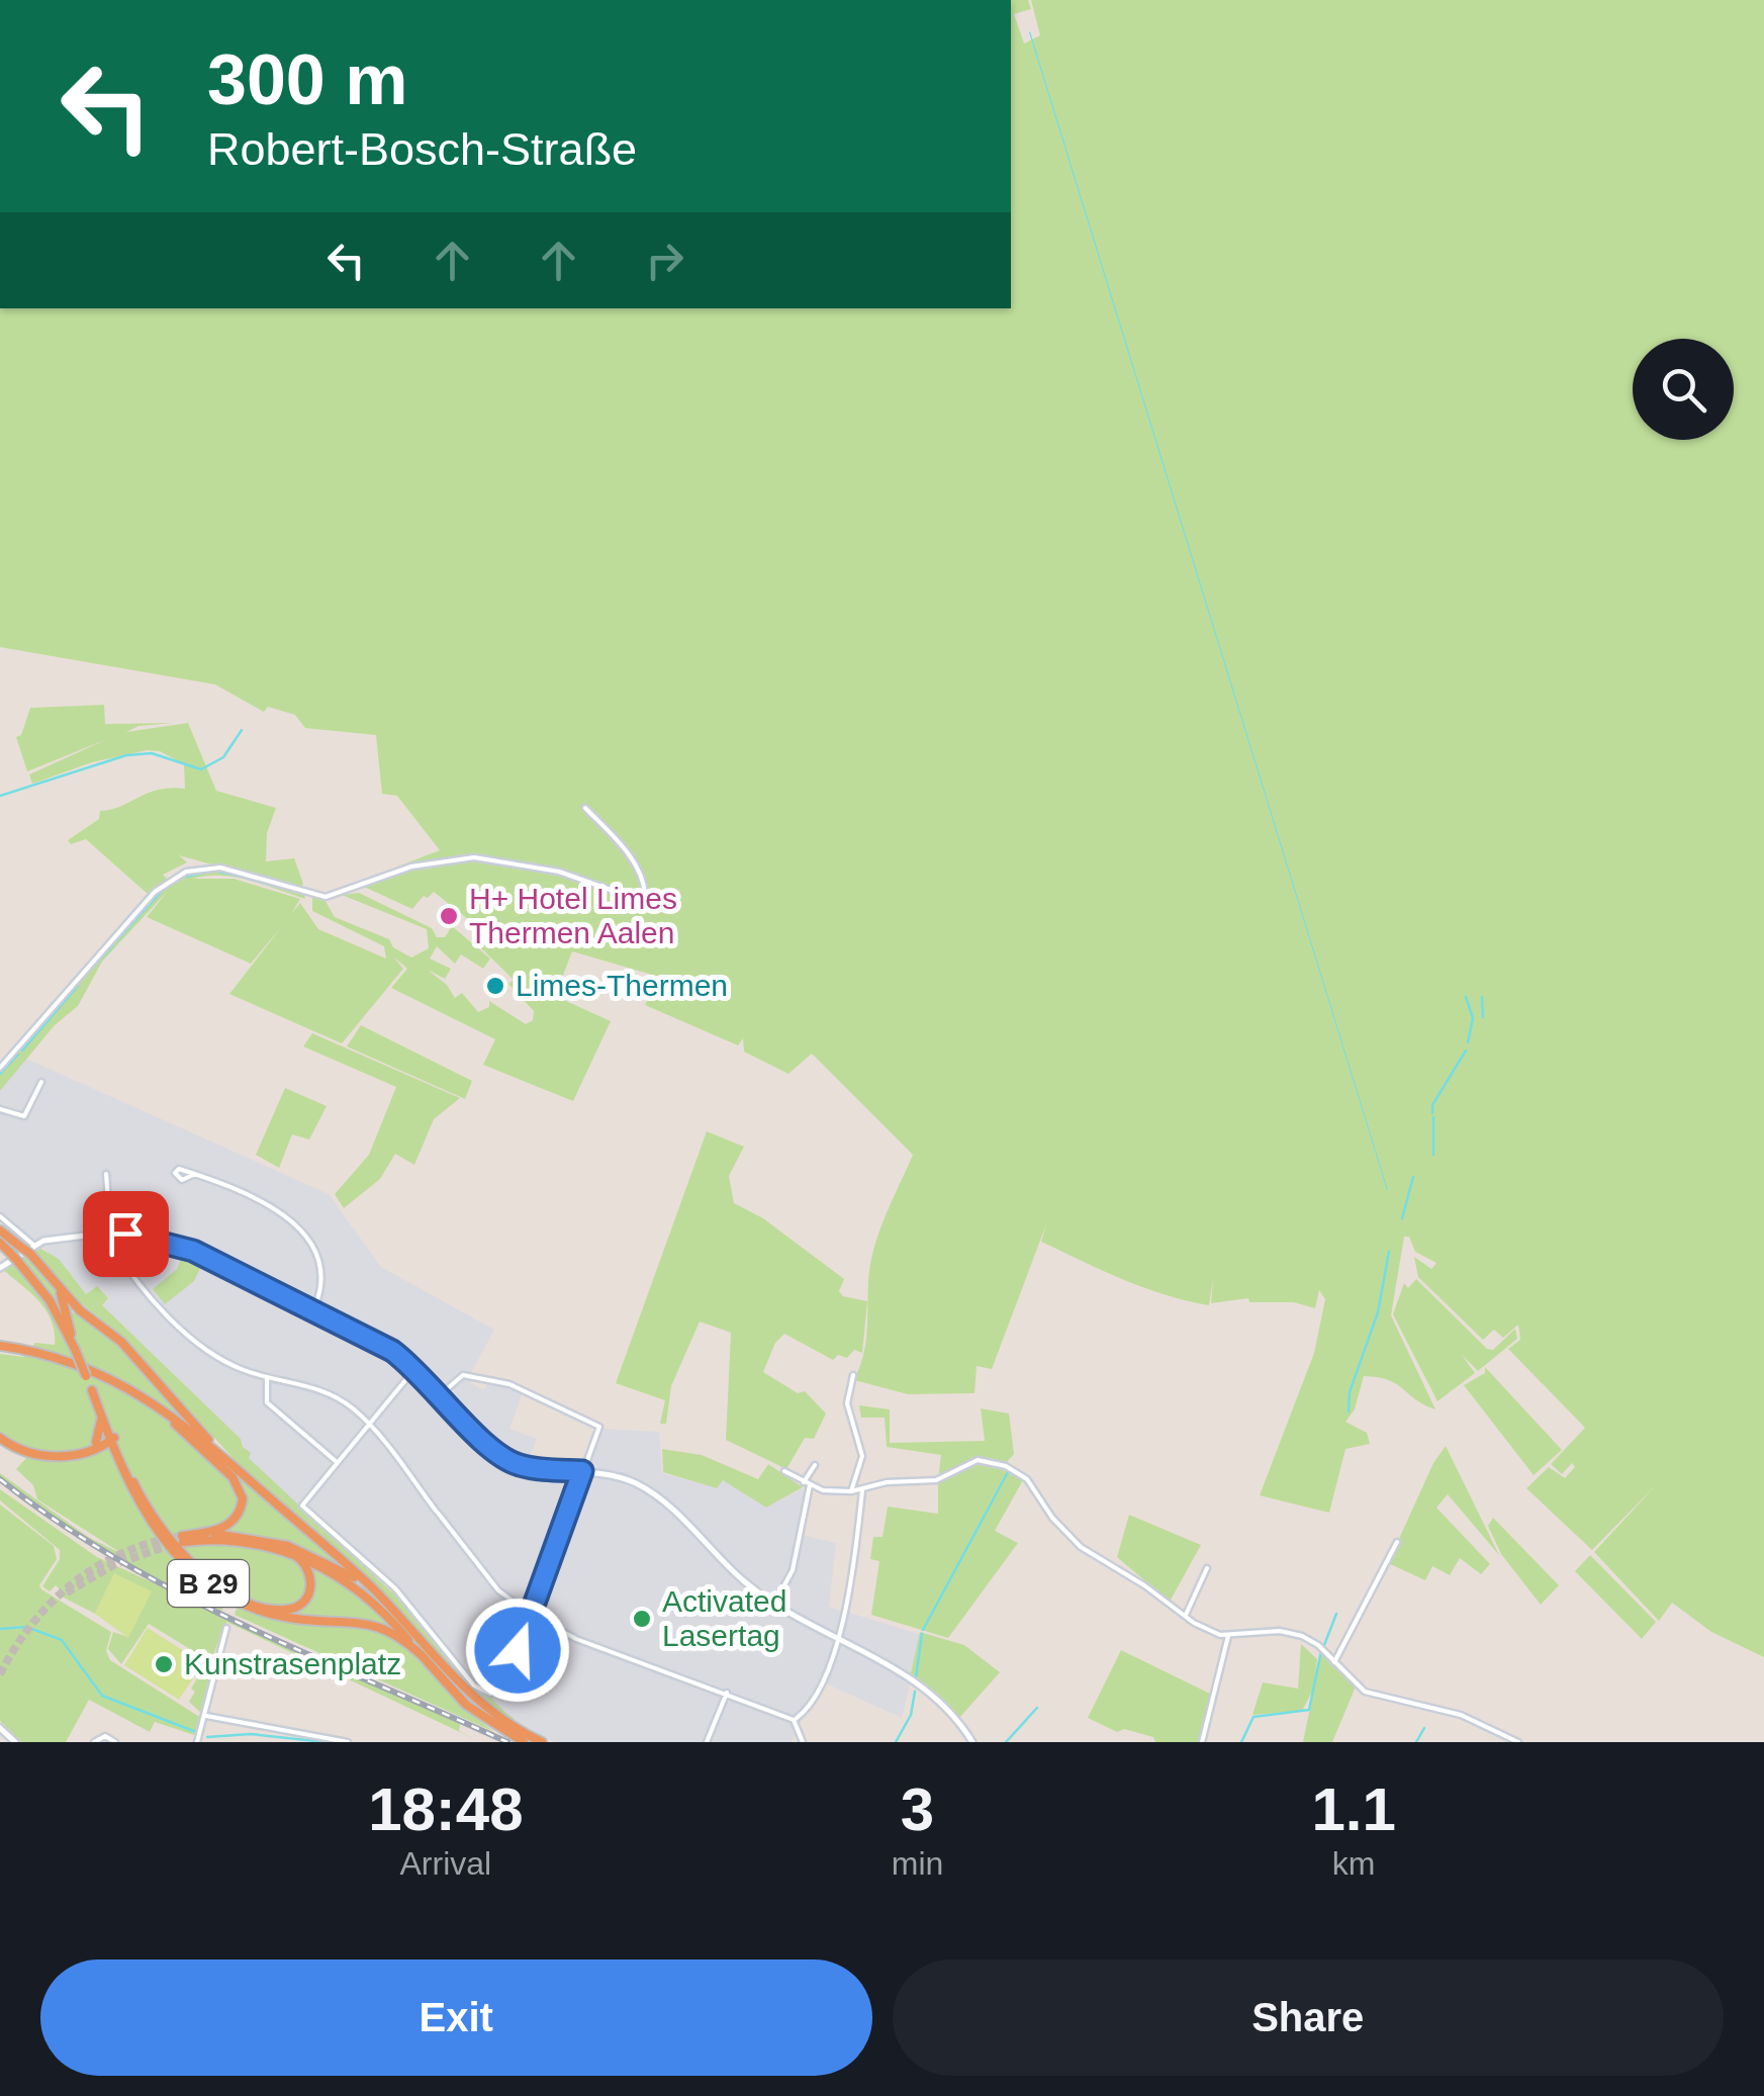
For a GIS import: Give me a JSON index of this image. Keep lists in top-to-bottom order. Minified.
{"streets":{"highway":["B 29"]},"places":["H+ Hotel Limes Thermen Aalen","Limes-Thermen","Activated Lasertag","Kunstrasenplatz"],"page":{"turn":["300 m","Robert-Bosch-Straße"],"eta":["18:48","Arrival","3","min","1.1","km"],"buttons":["Exit","Share"]}}
